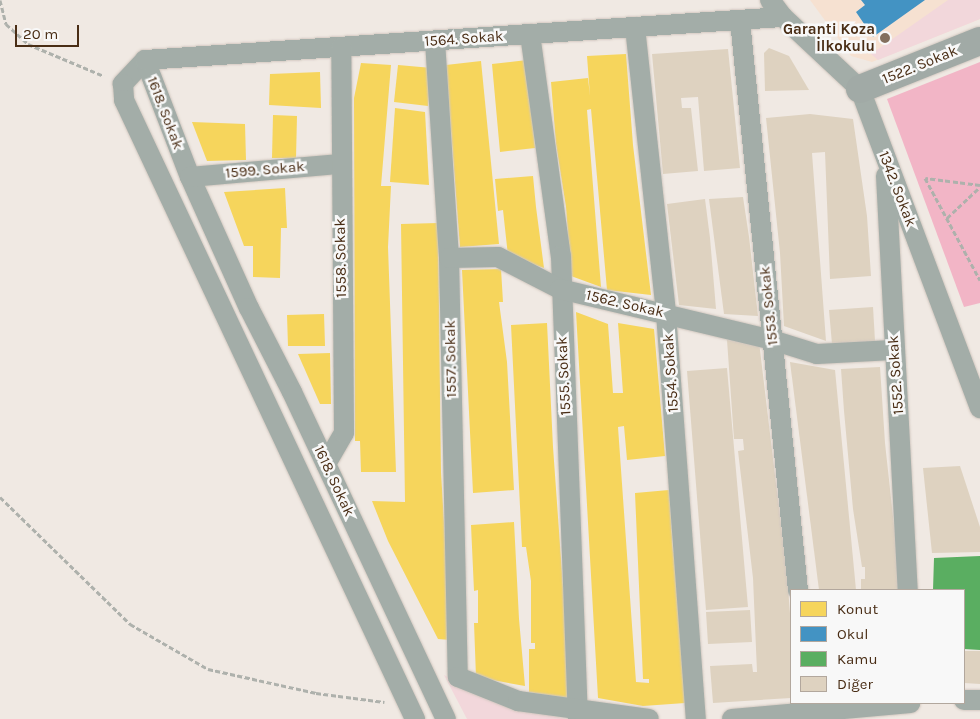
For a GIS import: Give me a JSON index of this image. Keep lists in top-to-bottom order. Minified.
{"streets":{"street":["1564. Sokak","1522. Sokak","1618. Sokak","1599. Sokak","1342. Sokak","1558. Sokak","1562. Sokak","1553. Sokak","1557. Sokak","1554. Sokak","1552. Sokak","1555. Sokak"]},"crossings":[["1564. Sokak","1618. Sokak"],["1564. Sokak","1342. Sokak"],["1564. Sokak","1558. Sokak"],["1564. Sokak","1553. Sokak"],["1564. Sokak","1557. Sokak"],["1564. Sokak","1554. Sokak"],["1564. Sokak","1555. Sokak"],["1522. Sokak","1342. Sokak"],["1618. Sokak","1599. Sokak"],["1618. Sokak","1558. Sokak"],["1599. Sokak","1558. Sokak"],["1342. Sokak","1552. Sokak"],["1562. Sokak","1553. Sokak"],["1562. Sokak","1557. Sokak"],["1562. Sokak","1554. Sokak"],["1562. Sokak","1552. Sokak"],["1562. Sokak","1555. Sokak"],["1557. Sokak","1555. Sokak"]],"places":["Garanti Koza İlkokulu"],"legend":["Konut","Okul","Kamu","Diğer"],"scale_bar":"20 m"}
